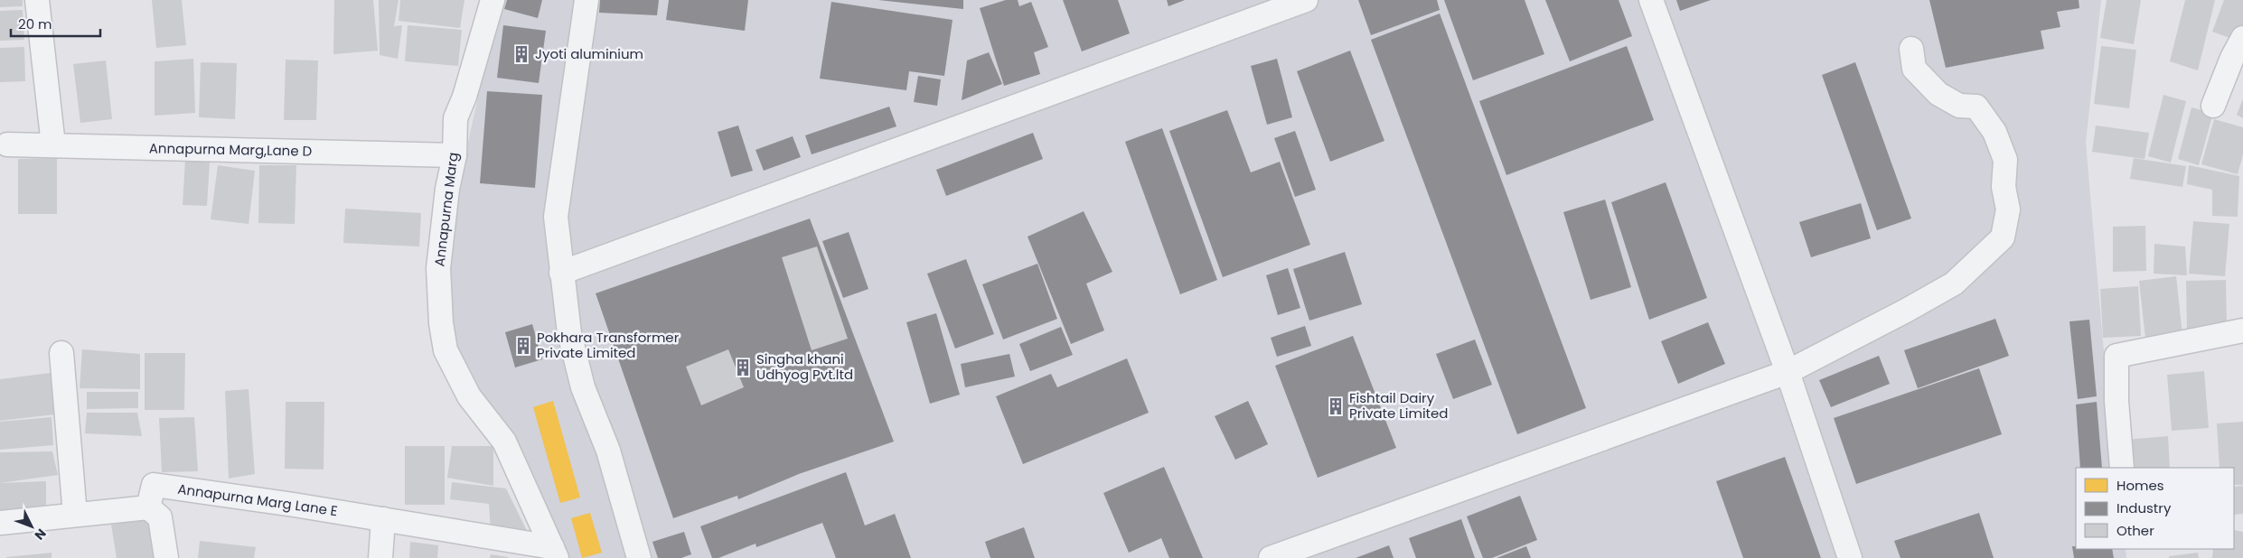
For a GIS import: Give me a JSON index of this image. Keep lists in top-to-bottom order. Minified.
{"streets":{"street":["Annapurna Marg,Lane D","Annapurna Marg","Annapurna Marg Lane E"]},"crossings":[["Annapurna Marg,Lane D","Annapurna Marg"],["Annapurna Marg","Annapurna Marg Lane E"]],"places":{"building":["Jyoti aluminium","Pokhara Transformer Private Limited","Singha khani Udhyog Pvt.ltd","Fishtail Dairy Private Limited"]},"legend":["Homes","Industry","Other"],"scale_bar":"20 m","north":"bottom right"}
